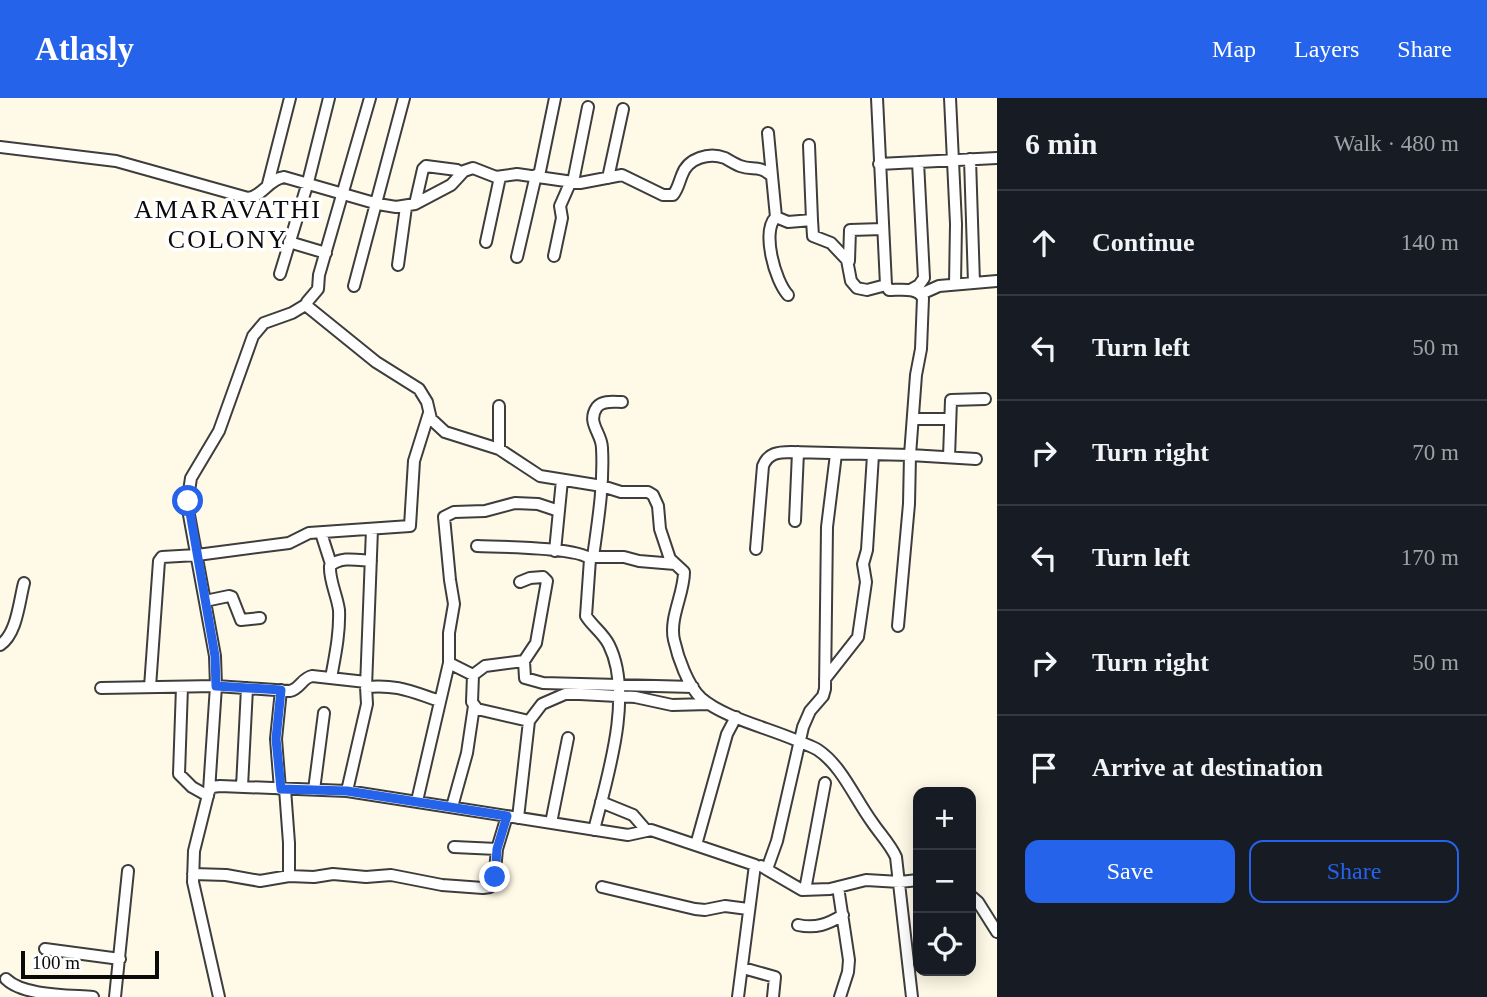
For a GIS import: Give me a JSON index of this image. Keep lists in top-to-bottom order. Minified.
{"districts":["AMARAVATHI COLONY"],"scale_bar":"100 m","page":{"header":"Atlasly","nav":["Map","Layers","Share"],"heading":["6 min","Walk · 480 m"],"list":[["Continue","140 m"],["Turn left","50 m"],["Turn right","70 m"],["Turn left","170 m"],["Turn right","50 m"],"Arrive at destination"],"map_buttons":["+","−"],"buttons":["Save","Share"],"scale":"100 m"}}
